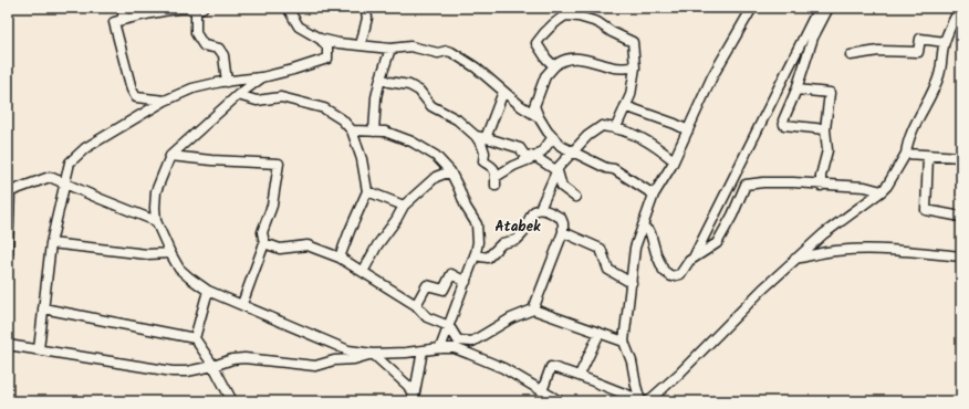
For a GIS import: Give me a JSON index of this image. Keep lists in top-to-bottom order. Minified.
{"districts":["Atabek"]}
